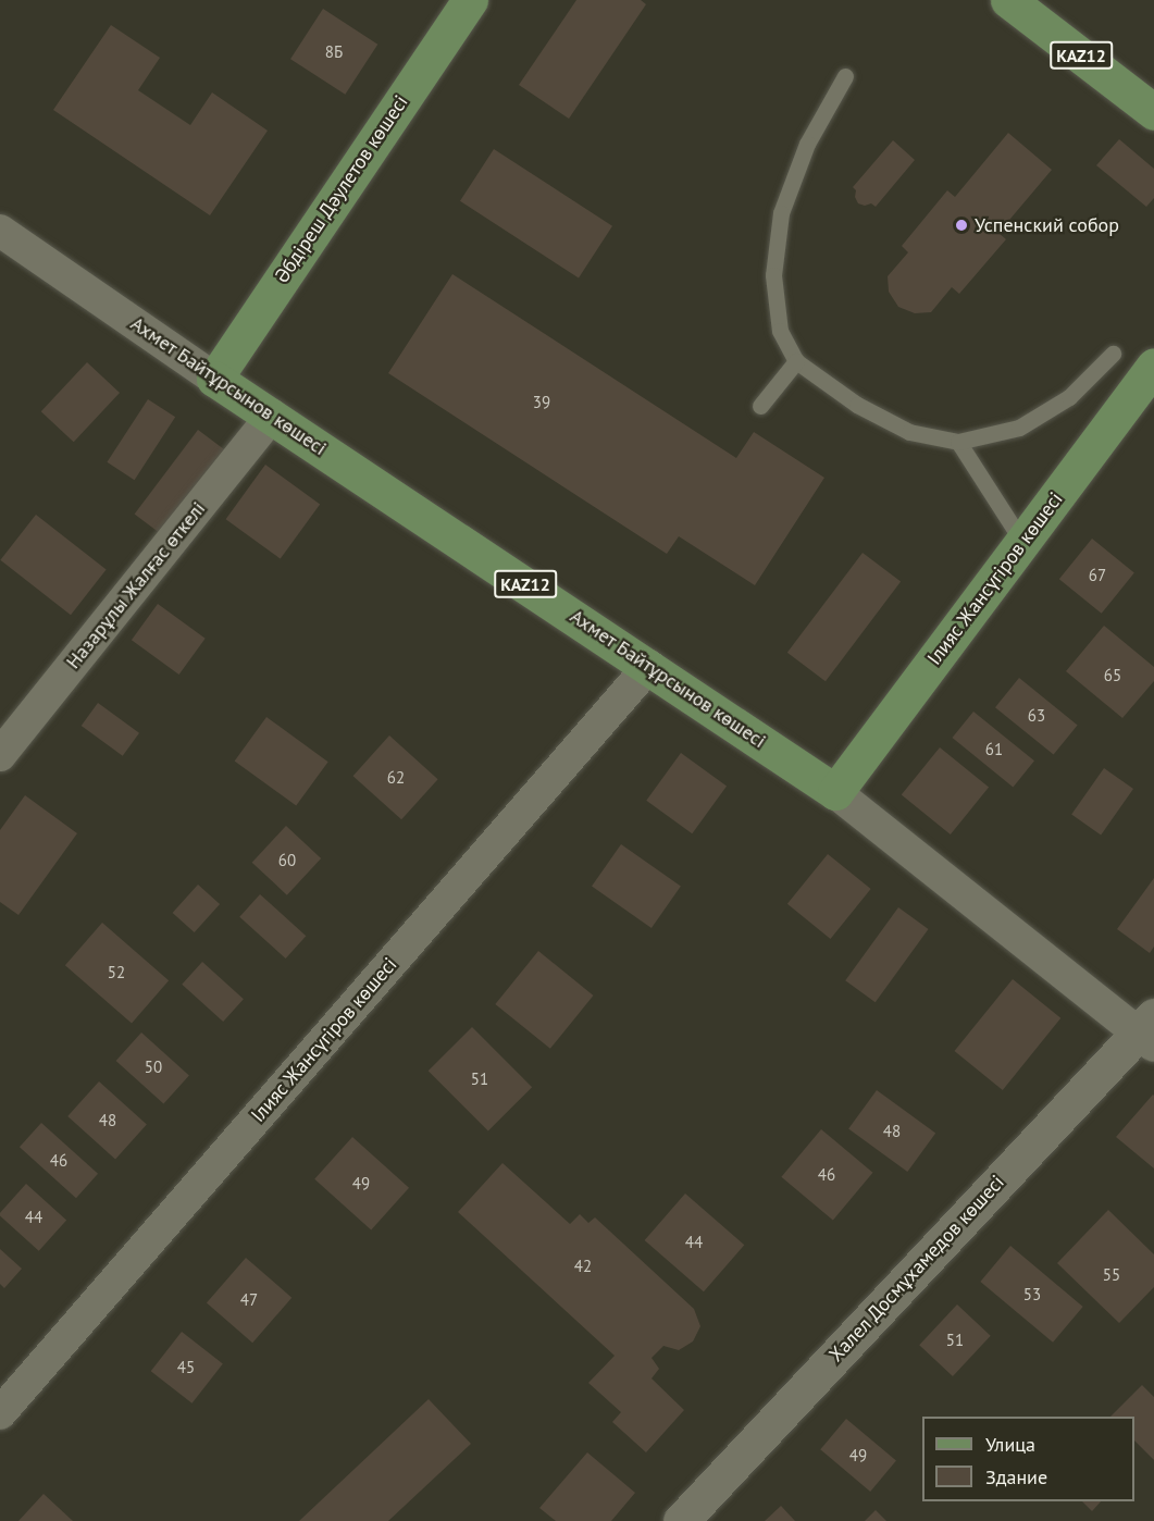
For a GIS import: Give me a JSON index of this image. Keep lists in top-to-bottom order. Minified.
{"streets":{"main road":["KAZ12","Әбдіреш Дәулетов көшесі","Ахмет Байтұрсынов көшесі","Ілияс Жансүгіров көшесі"],"street":["Назарұлы Жалғас өткелі","Халел Досмұхамедов көшесі"]},"crossings":[["Әбдіреш Дәулетов көшесі","Ахмет Байтұрсынов көшесі"],["Ахмет Байтұрсынов көшесі","Ілияс Жансүгіров көшесі"],["Ахмет Байтұрсынов көшесі","Назарұлы Жалғас өткелі"],["Ахмет Байтұрсынов көшесі","Халел Досмұхамедов көшесі"]],"places":["Успенский собор"],"house_numbers":["8Б","39","67","65","63","61","62","60","52","50","51","48","48","46","46","49","44","44","42","55","53","47","51","45","49"],"legend":["Улица","Здание"]}
